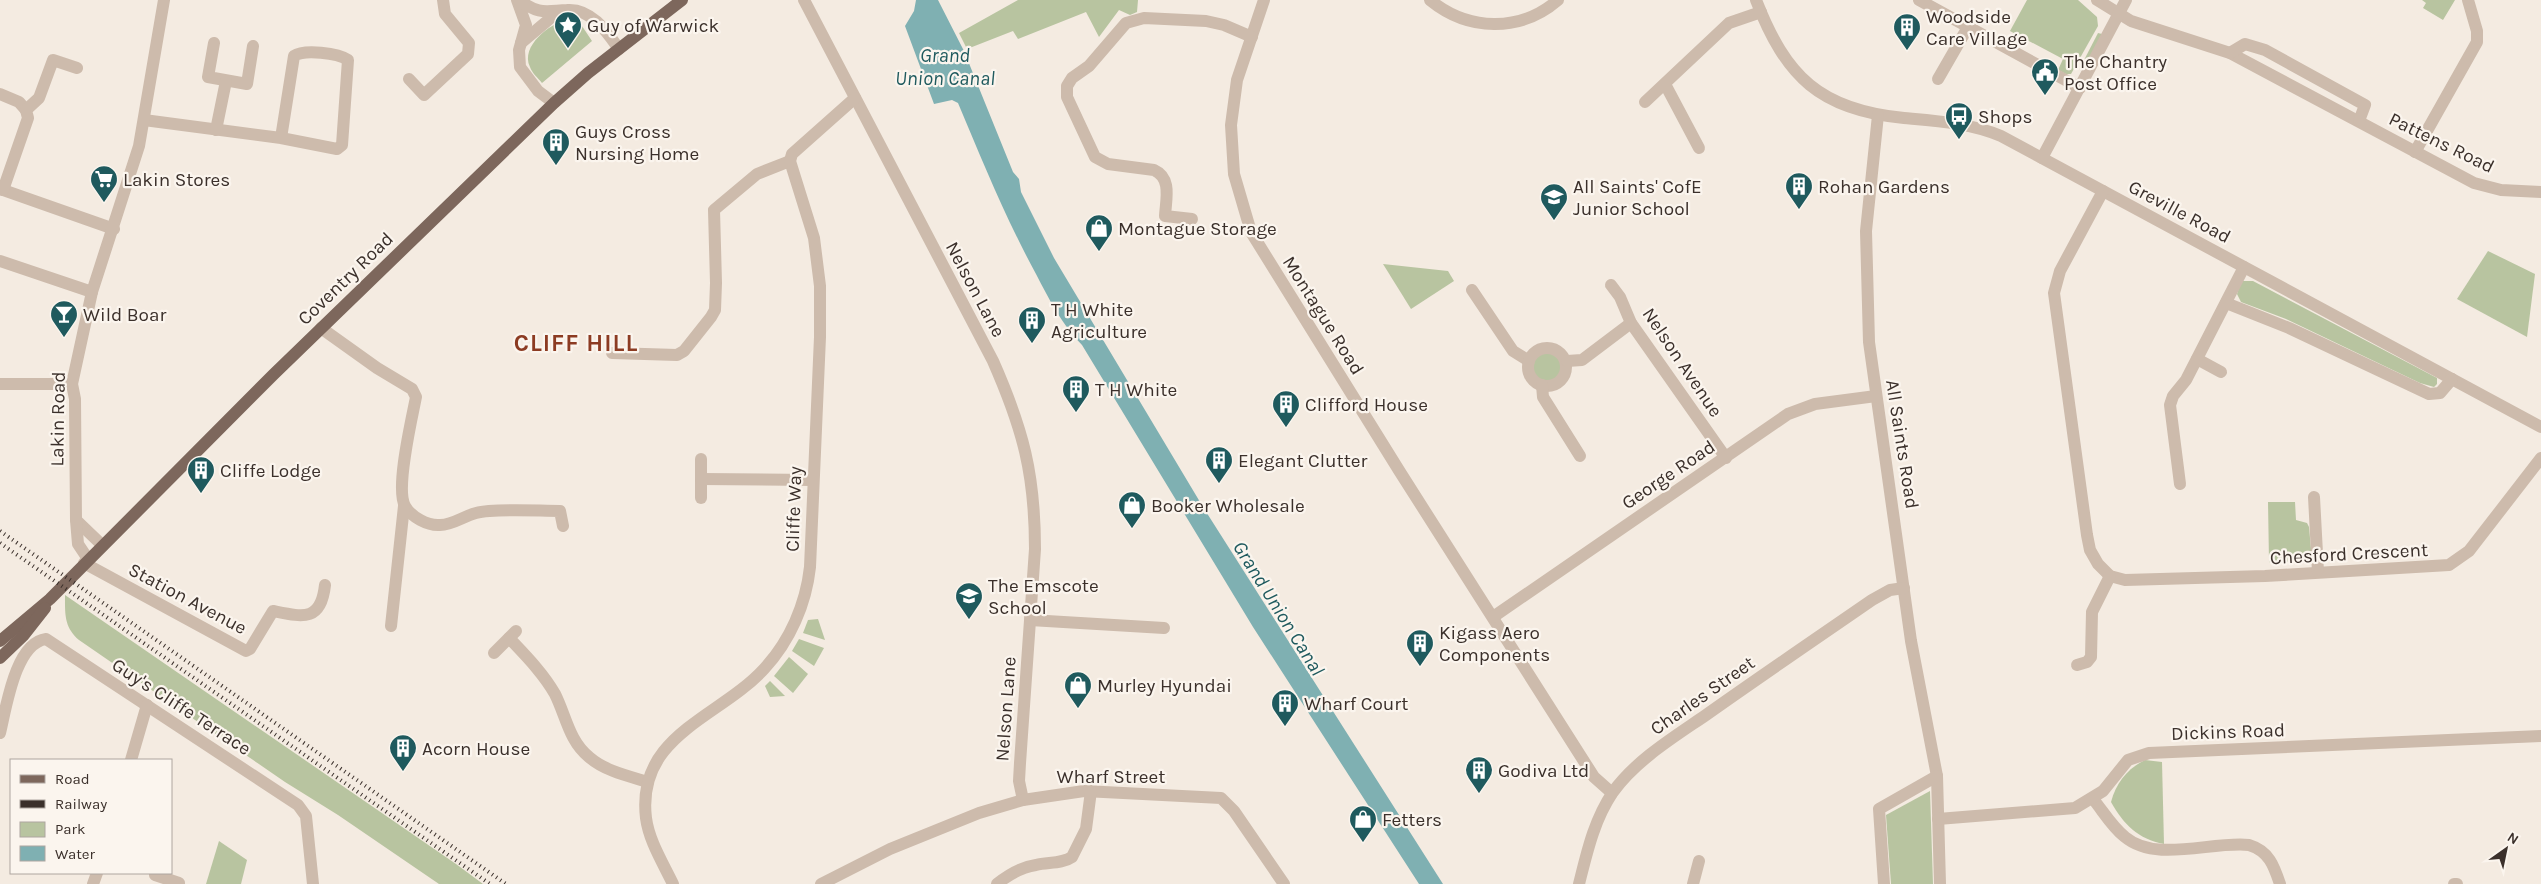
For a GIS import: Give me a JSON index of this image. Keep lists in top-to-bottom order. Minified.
{"streets":{"main road":["Coventry Road"],"street":["Pattens Road","Greville Road","Nelson Lane","Montague Road","Nelson Avenue","Lakin Road","All Saints Road","George Road","Cliffe Way","Chesford Crescent","Station Avenue","Charles Street","Guy's Cliffe Terrace","Dickins Road","Wharf Street"]},"crossings":[["Greville Road","All Saints Road"],["Coventry Road","Lakin Road"],["Coventry Road","Station Avenue"],["Nelson Lane","Wharf Street"],["Montague Road","George Road"],["Montague Road","Charles Street"],["Nelson Avenue","George Road"],["Lakin Road","Station Avenue"],["All Saints Road","George Road"],["All Saints Road","Charles Street"],["All Saints Road","Dickins Road"]],"districts":["CLIFF HILL"],"water":["Grand Union Canal"],"places":{"place":["Guy of Warwick"],"building":["Woodside Care Village","Guys Cross Nursing Home","Rohan Gardens","T H White Agriculture","T H White","Clifford House","Elegant Clutter","Cliffe Lodge","Kigass Aero Components","Wharf Court","Acorn House","Godiva Ltd"],"public building":["The Chantry Post Office"],"bus stop":["Shops"],"supermarket":["Lakin Stores"],"school or university":["All Saints' CofE Junior School","The Emscote School"],"shop":["Montague Storage","Booker Wholesale","Murley Hyundai","Fetters"],"bar":["Wild Boar"]},"legend":["Road","Railway","Park","Water"],"north":"top right"}
